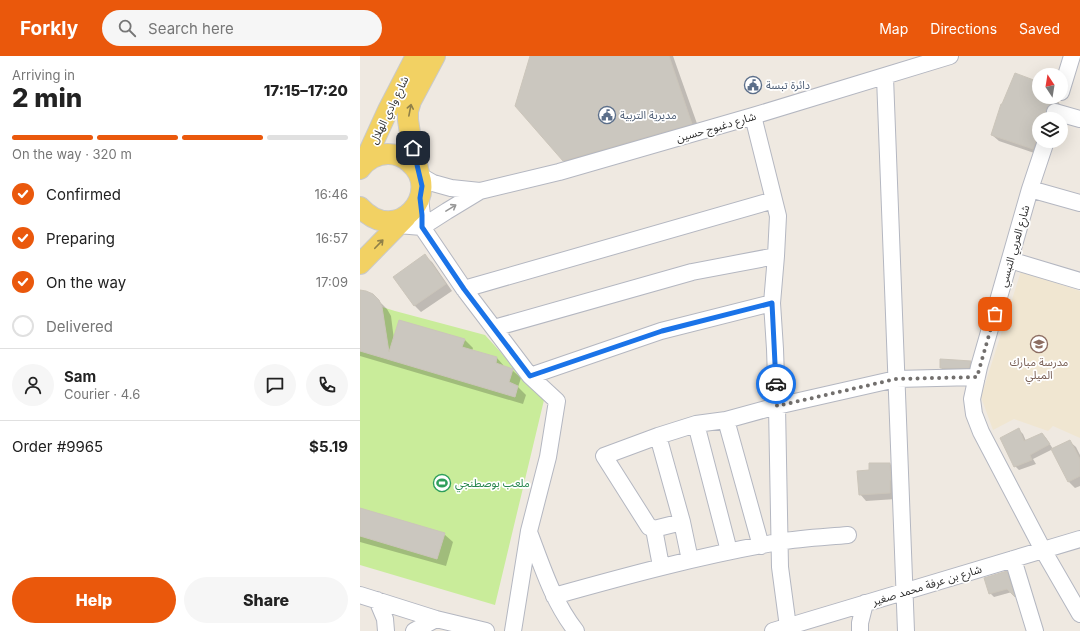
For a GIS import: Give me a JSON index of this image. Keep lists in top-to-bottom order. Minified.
{"streets":{"main road":["شارع وادي الهلال"],"street":["شارع دغبوج حسين","شارع العربي التبسي","شارع بن عرفة محمد صغير"]},"crossings":[["شارع العربي التبسي","شارع بن عرفة محمد صغير"]],"places":{"public building":["دائرة تبسة","مديرية التربية"],"school or university":["مدرسة مبارك الميلي"],"sports":["ملعب بوصطنجي"]},"north":"top","page":{"header":"Forkly","search":"Search here","nav":["Map","Directions","Saved"],"heading":["2 min","Arriving in","17:15–17:20"],"panel":["Sam","Courier · 4.6","Order #9965","$5.19"],"bar":"On the way · 320 m","list":[["Confirmed","16:46"],["Preparing","16:57"],["On the way","17:09"],"Delivered"],"buttons":["Help","Share"]}}
